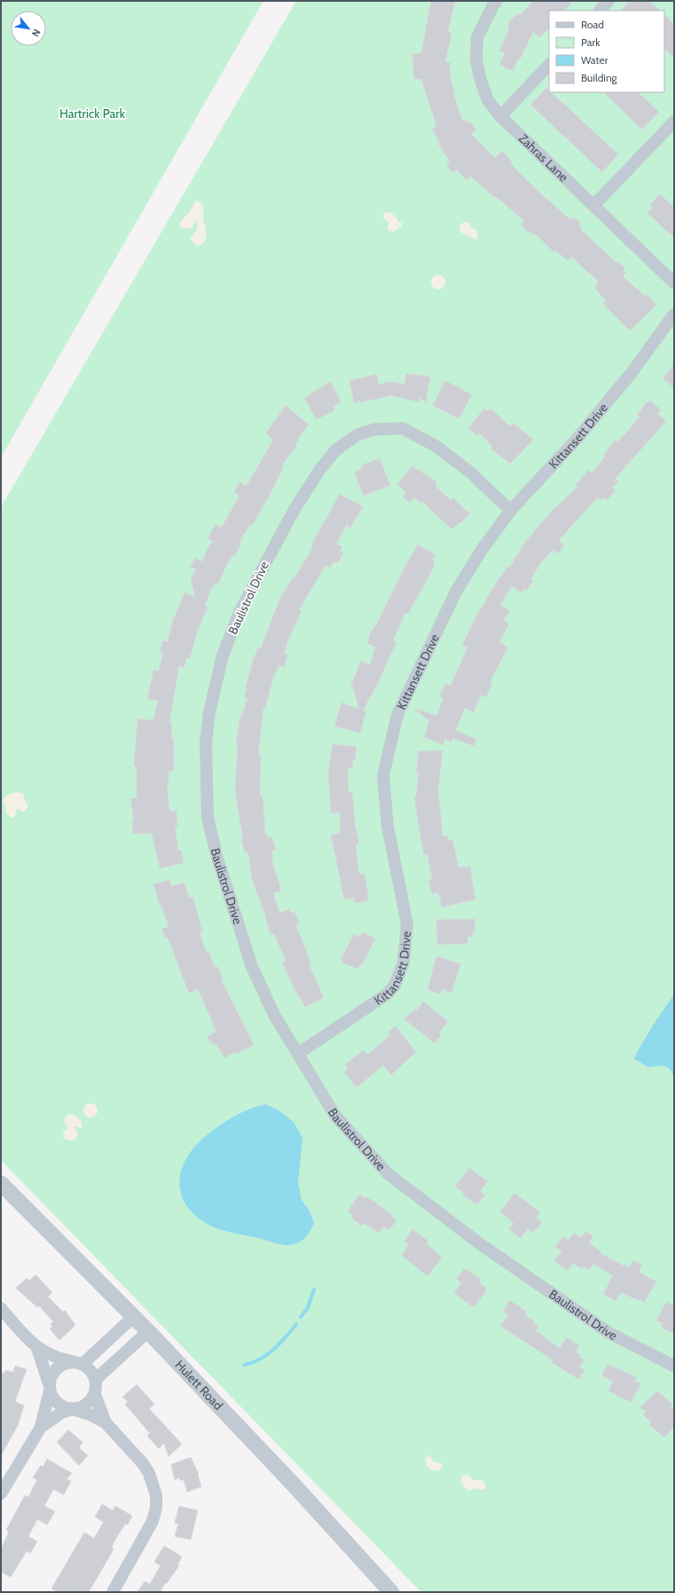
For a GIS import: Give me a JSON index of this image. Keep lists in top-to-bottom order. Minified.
{"streets":{"street":["Zahras Lane","Kittansett Drive","Baulistrol Drive","Hulett Road"]},"crossings":[["Kittansett Drive","Baulistrol Drive"]],"parks":["Hartrick Park"],"legend":["Road","Park","Water","Building"],"north":"bottom right"}
